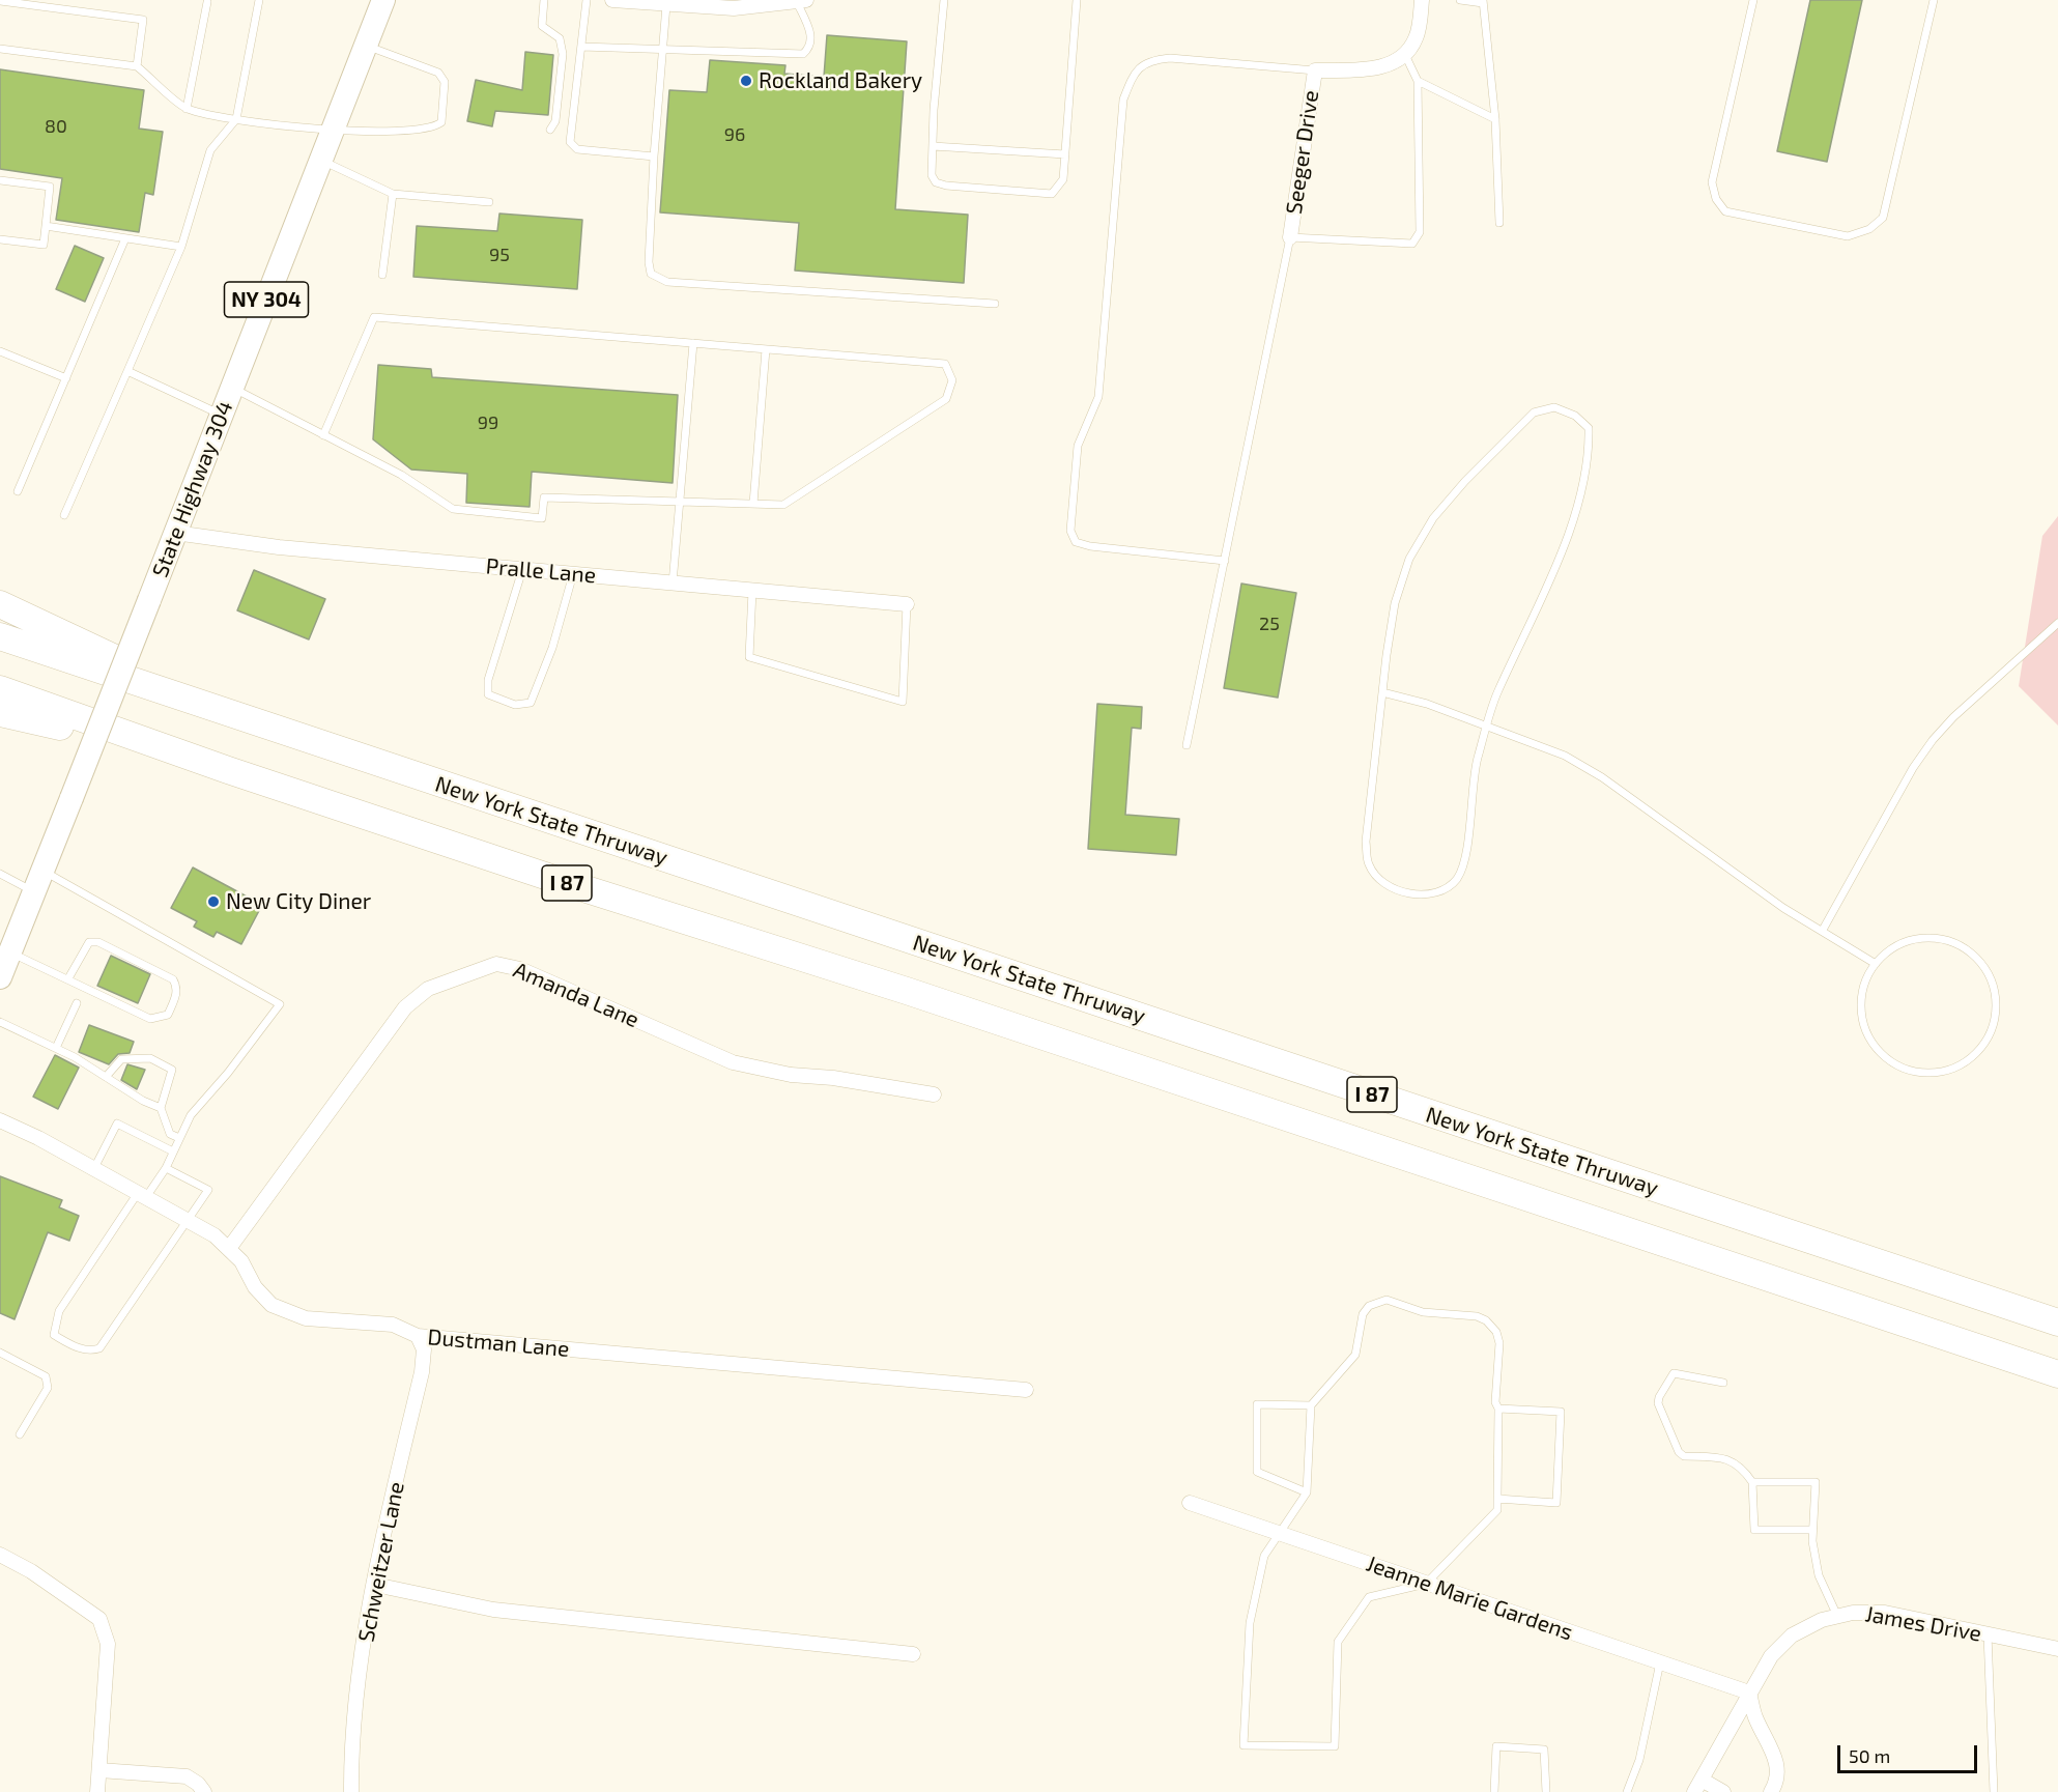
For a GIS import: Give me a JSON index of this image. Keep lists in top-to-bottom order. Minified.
{"streets":{"highway":["New York State Thruway","I 87"],"main road":["NY 304","State Highway 304"],"street":["Seeger Drive","Pralle Lane","Amanda Lane","Dustman Lane","Schweitzer Lane","Jeanne Marie Gardens","James Drive"]},"crossings":[["State Highway 304","Pralle Lane"],["Amanda Lane","Dustman Lane"],["Dustman Lane","Schweitzer Lane"],["Jeanne Marie Gardens","James Drive"]],"places":["Rockland Bakery","New City Diner"],"house_numbers":["80","96","95","99","25"],"scale_bar":"50 m"}
